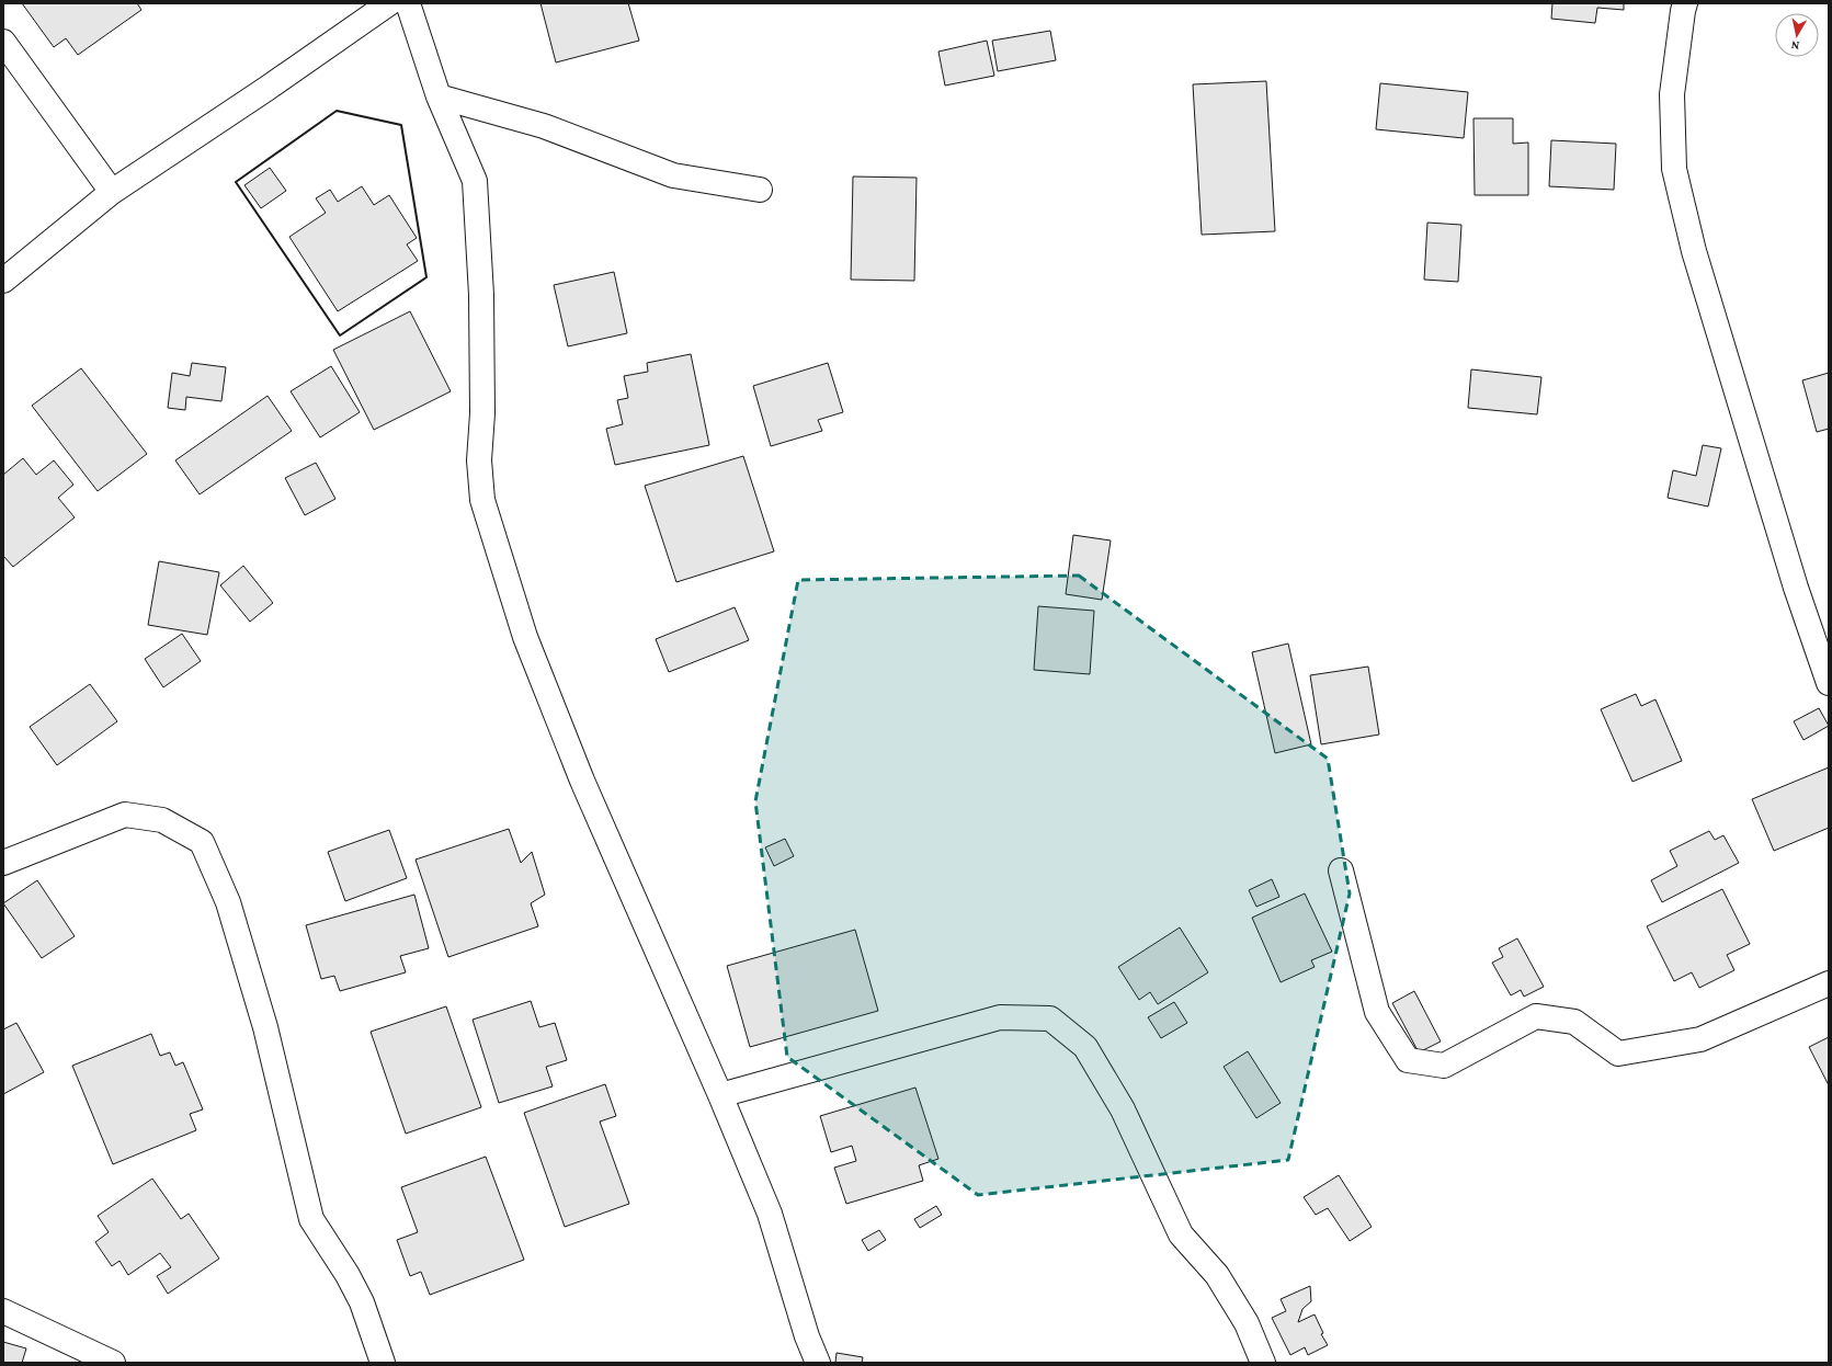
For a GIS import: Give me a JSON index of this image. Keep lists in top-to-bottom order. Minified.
{"north":"bottom"}
